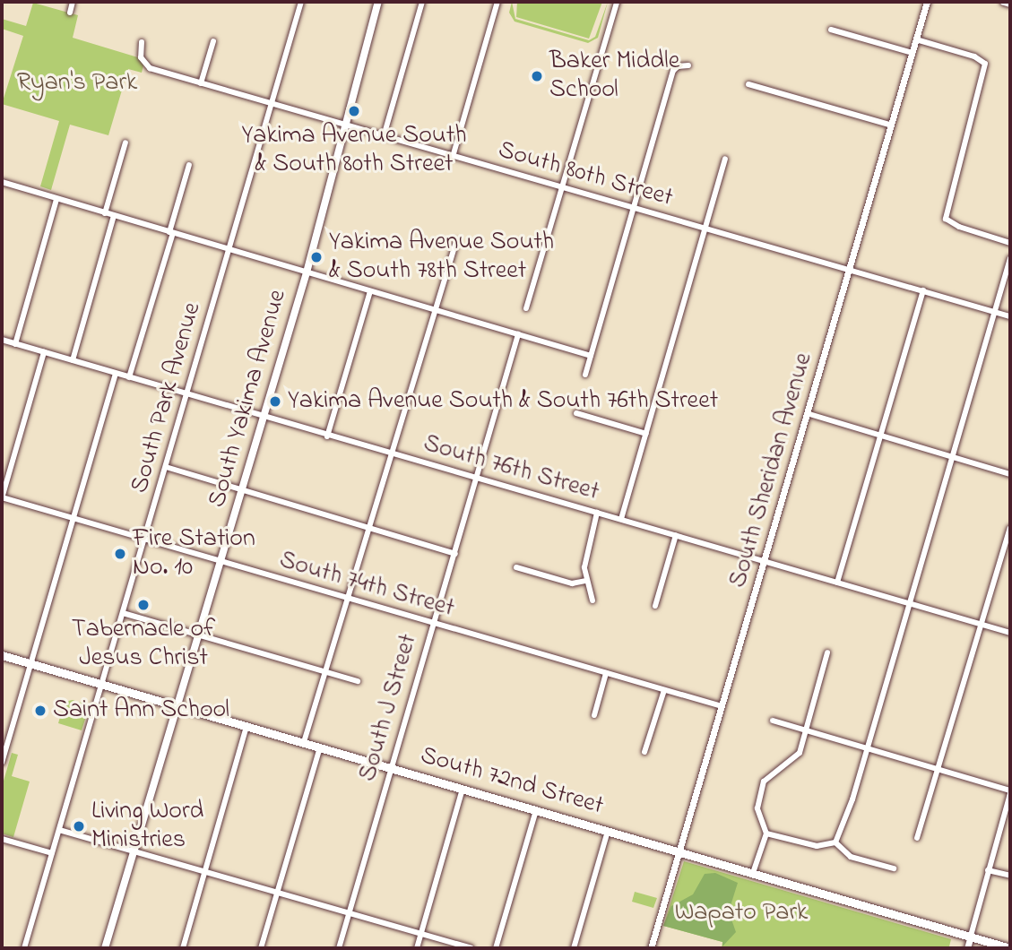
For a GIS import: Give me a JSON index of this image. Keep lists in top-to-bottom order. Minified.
{"streets":{"main road":["South Yakima Avenue","South 72nd Street"],"street":["South 80th Street","South Park Avenue","South 76th Street","South Sheridan Avenue","South 74th Street","South J Street"]},"crossings":[["South 80th Street","South Park Avenue"],["South 80th Street","South Yakima Avenue"],["South 80th Street","South Sheridan Avenue"],["South Park Avenue","South 76th Street"],["South Park Avenue","South 74th Street"],["South Park Avenue","South 72nd Street"],["South Yakima Avenue","South 76th Street"],["South Yakima Avenue","South 74th Street"],["South Yakima Avenue","South 72nd Street"],["South 76th Street","South Sheridan Avenue"],["South 76th Street","South J Street"],["South Sheridan Avenue","South 74th Street"],["South Sheridan Avenue","South 72nd Street"],["South 74th Street","South J Street"],["South J Street","South 72nd Street"]],"parks":["Ryan's Park","Wapato Park"],"places":["Baker Middle School","Yakima Avenue South & South 80th Street","Yakima Avenue South & South 78th Street","Yakima Avenue South & South 76th Street","Fire Station No. 10","Tabernacle of Jesus Christ","Saint Ann School","Living Word Ministries"]}
